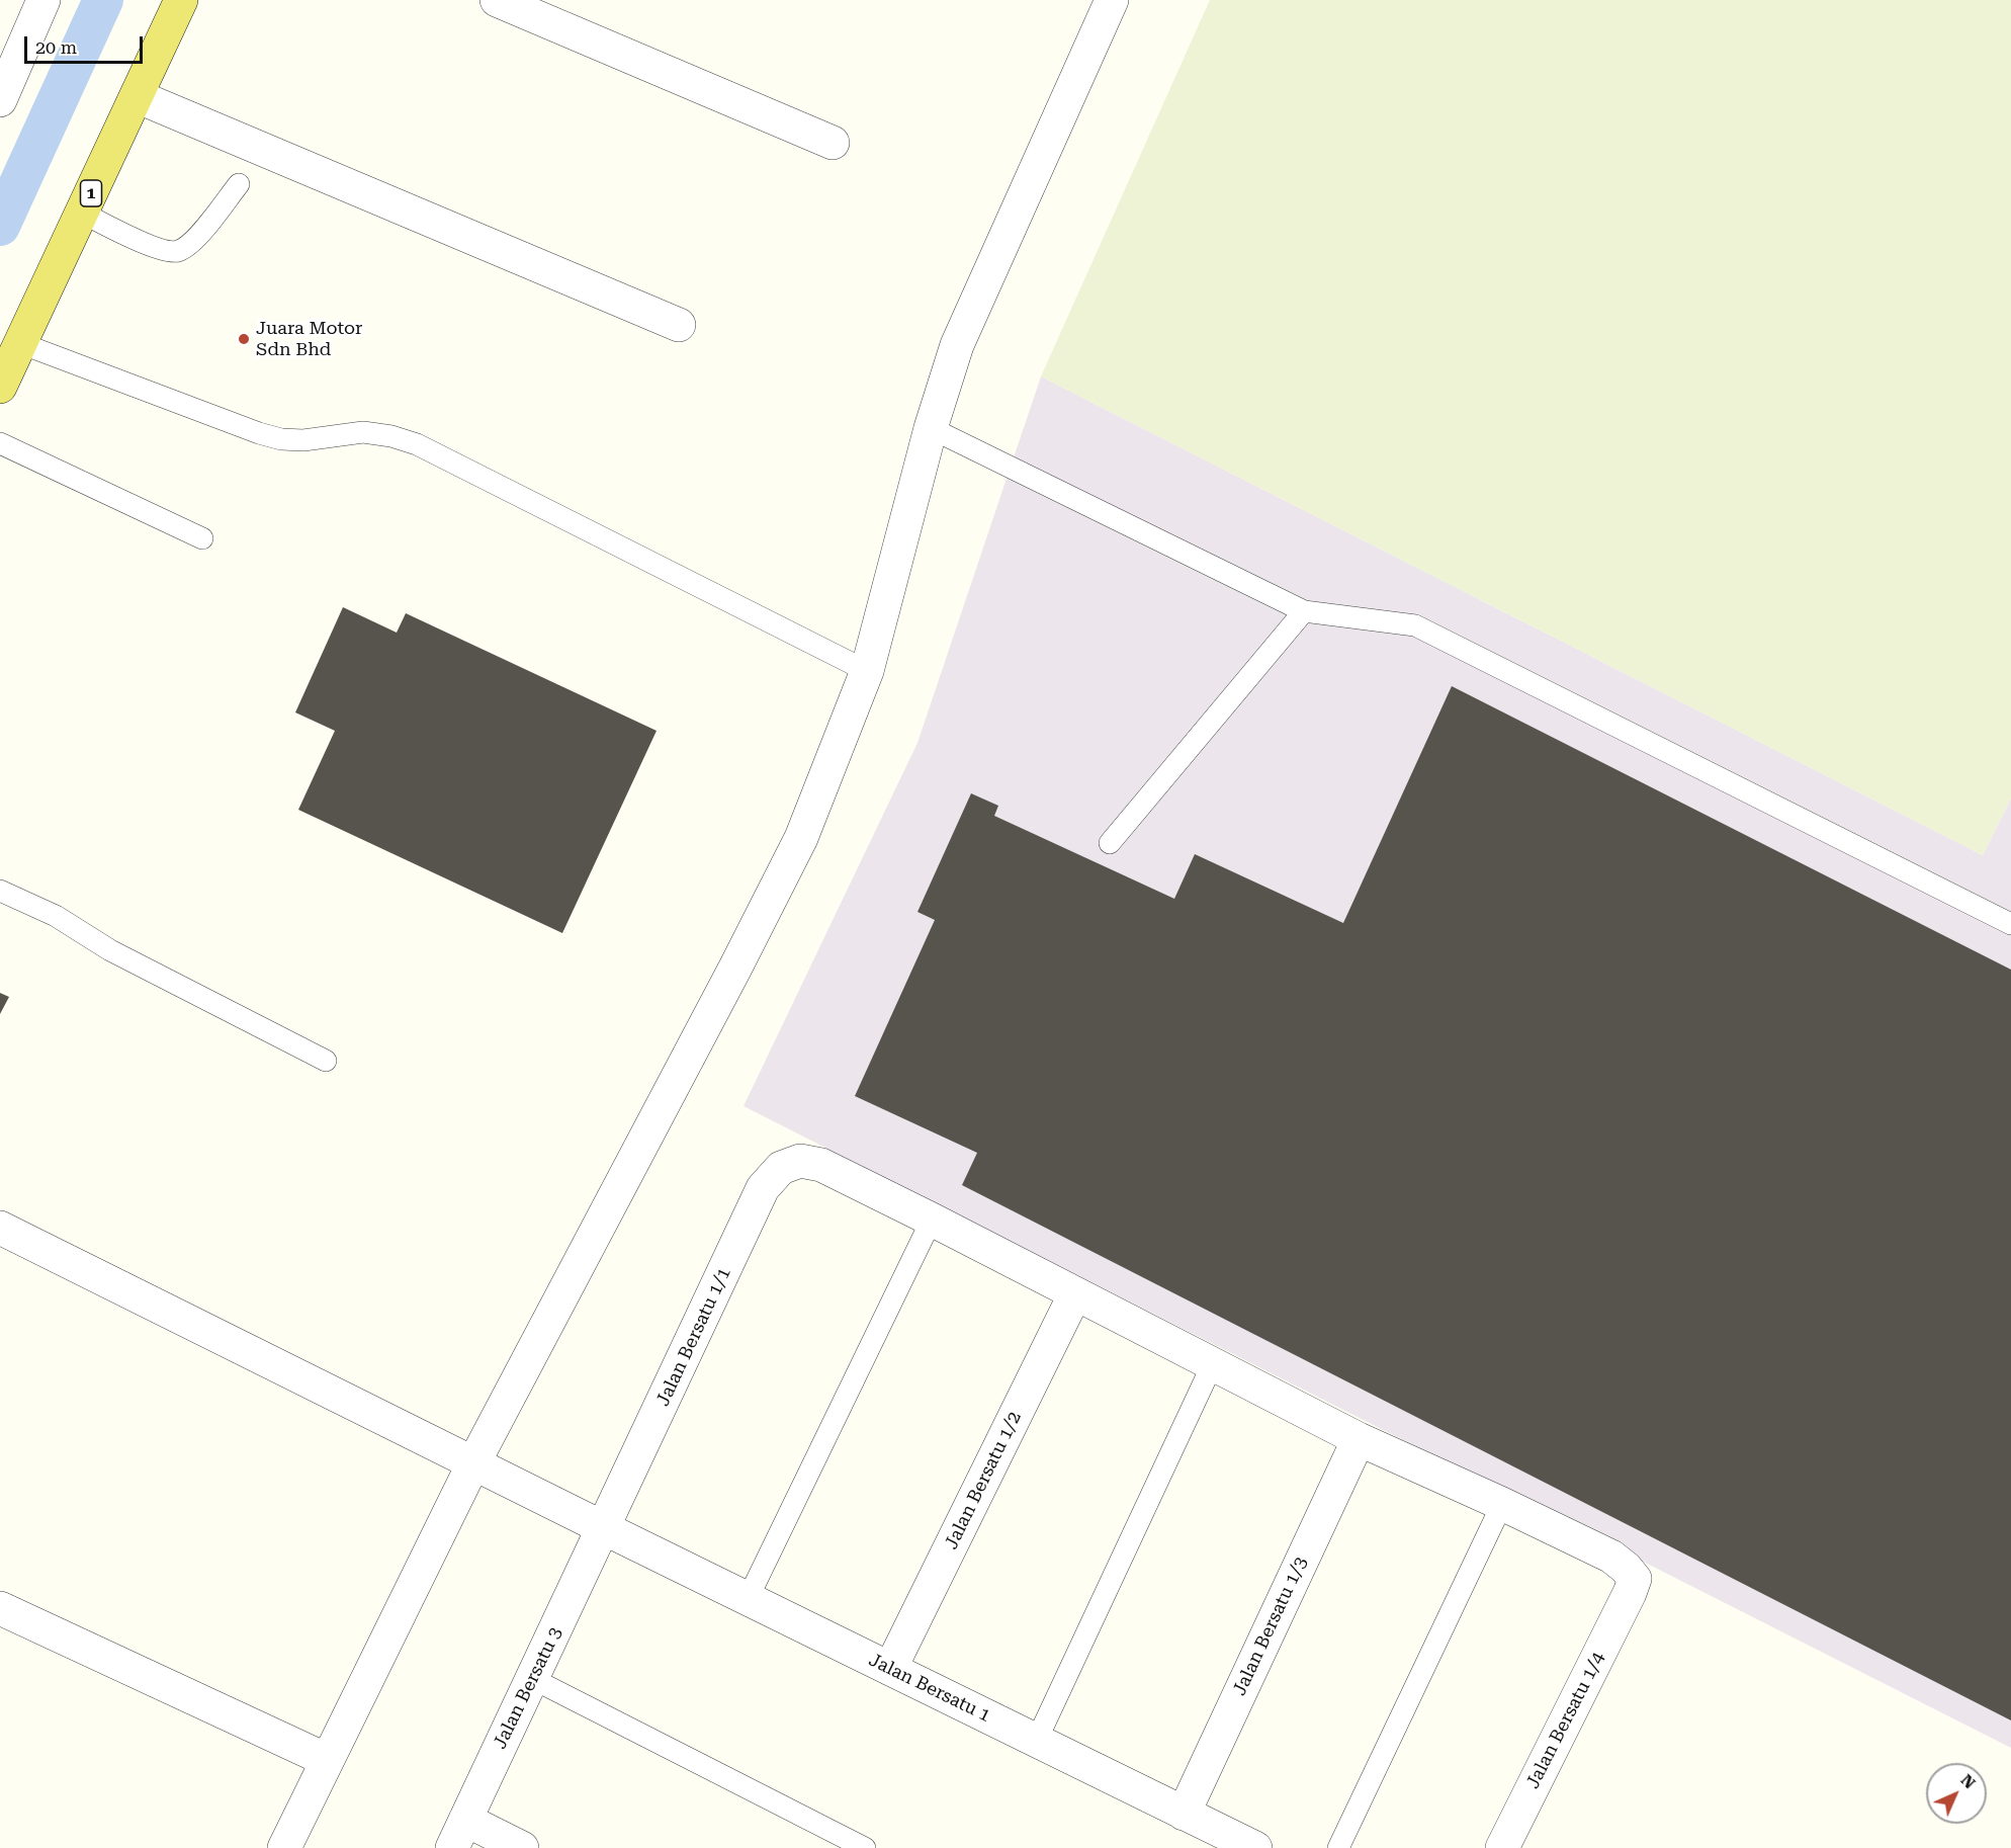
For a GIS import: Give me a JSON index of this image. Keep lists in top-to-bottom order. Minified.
{"streets":{"main road":["1"],"street":["Jalan Bersatu 1/1","Jalan Bersatu 1/2","Jalan Bersatu 1/3","Jalan Bersatu 3","Jalan Bersatu 1","Jalan Bersatu 1/4"]},"crossings":[["Jalan Bersatu 1/1","Jalan Bersatu 3"],["Jalan Bersatu 1/1","Jalan Bersatu 1"],["Jalan Bersatu 1/2","Jalan Bersatu 1"],["Jalan Bersatu 1/3","Jalan Bersatu 1"],["Jalan Bersatu 3","Jalan Bersatu 1"]],"places":["Juara Motor Sdn Bhd"],"scale_bar":"20 m","north":"top right"}
